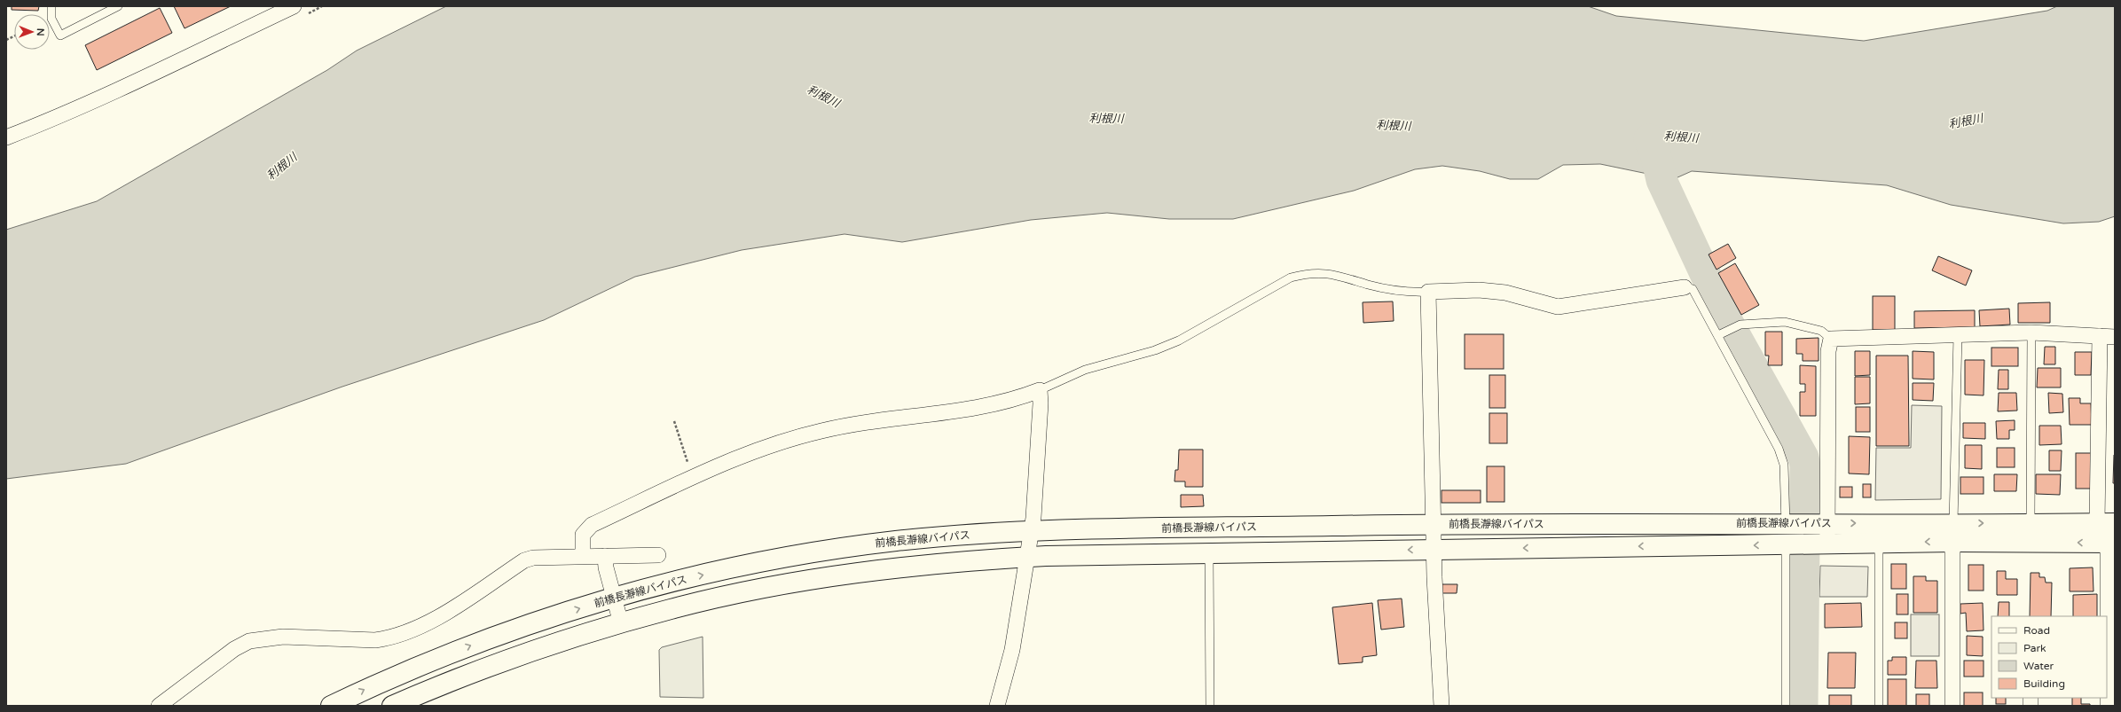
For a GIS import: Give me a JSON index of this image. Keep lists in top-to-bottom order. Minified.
{"streets":{"main road":["前橋長瀞線バイパス"]},"water":["利根川"],"legend":["Road","Park","Water","Building"],"north":"right"}
